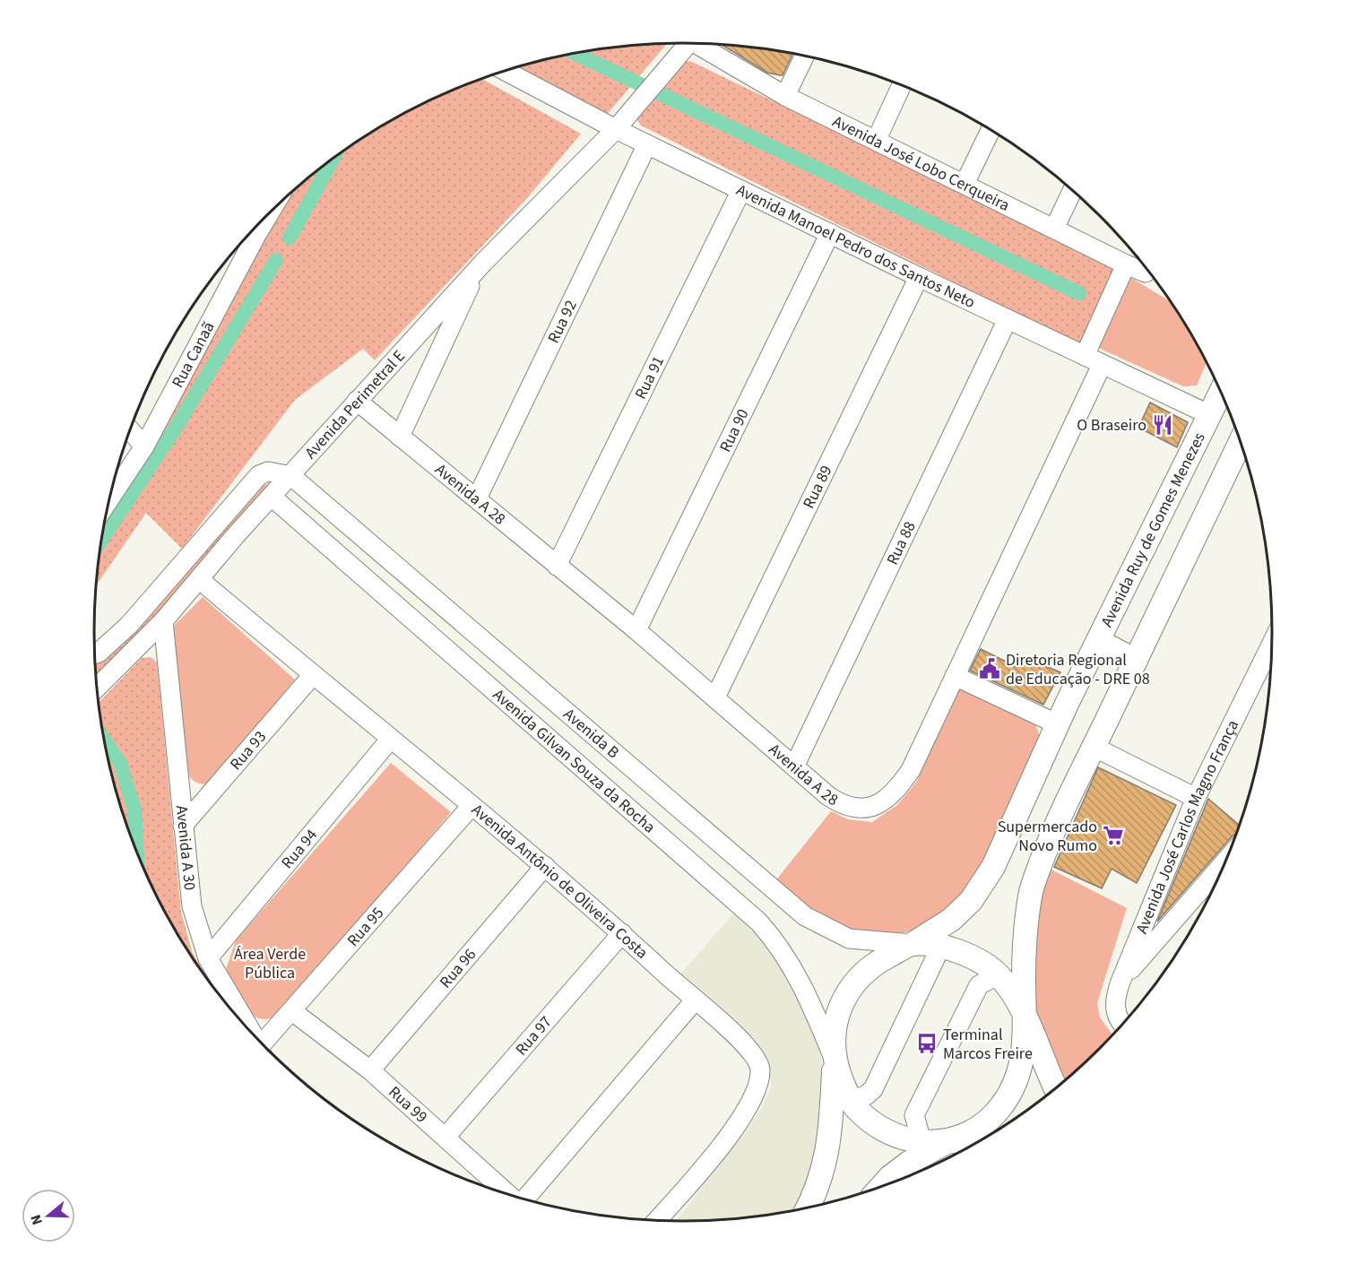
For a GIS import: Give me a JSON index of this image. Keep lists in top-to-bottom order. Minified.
{"streets":{"main road":["Avenida Ruy de Gomes Menezes"],"street":["Avenida José Lobo Cerqueira","Avenida Manoel Pedro dos Santos Neto","Rua 92","Rua Canaã","Rua 91","Avenida Perimetral E","Rua 90","Rua 89","Avenida A 28","Rua 88","Avenida B","Rua 93","Avenida Gilvan Souza da Rocha","Avenida José Carlos Magno França","Avenida A 30","Rua 94","Avenida Antônio de Oliveira Costa","Rua 95","Rua 96","Rua 97","Rua 99"]},"crossings":[["Avenida José Lobo Cerqueira","Avenida A 28"],["Avenida Manoel Pedro dos Santos Neto","Rua 92"],["Avenida Manoel Pedro dos Santos Neto","Rua 91"],["Avenida Manoel Pedro dos Santos Neto","Avenida Perimetral E"],["Avenida Manoel Pedro dos Santos Neto","Rua 90"],["Avenida Manoel Pedro dos Santos Neto","Rua 89"],["Avenida Manoel Pedro dos Santos Neto","Avenida A 28"],["Avenida Manoel Pedro dos Santos Neto","Avenida Ruy de Gomes Menezes"],["Avenida Manoel Pedro dos Santos Neto","Rua 88"],["Rua 92","Avenida A 28"],["Rua 91","Avenida A 28"],["Avenida Perimetral E","Avenida A 28"],["Avenida Perimetral E","Avenida B"],["Avenida Perimetral E","Avenida Gilvan Souza da Rocha"],["Rua 90","Avenida A 28"],["Rua 89","Avenida A 28"],["Avenida A 28","Rua 88"],["Avenida Ruy de Gomes Menezes","Avenida B"],["Avenida Ruy de Gomes Menezes","Avenida Gilvan Souza da Rocha"],["Rua 93","Avenida A 30"],["Rua 93","Avenida Antônio de Oliveira Costa"],["Avenida A 30","Rua 94"],["Rua 94","Avenida Antônio de Oliveira Costa"],["Avenida Antônio de Oliveira Costa","Rua 95"],["Avenida Antônio de Oliveira Costa","Rua 96"],["Avenida Antônio de Oliveira Costa","Rua 97"],["Rua 95","Rua 99"],["Rua 96","Rua 99"],["Rua 97","Rua 99"]],"parks":["Área Verde Pública"],"places":{"restaurant":["O Braseiro"],"public building":["Diretoria Regional de Educação - DRE 08"],"supermarket":["Supermercado Novo Rumo"],"bus stop":["Terminal Marcos Freire"]},"north":"left"}
